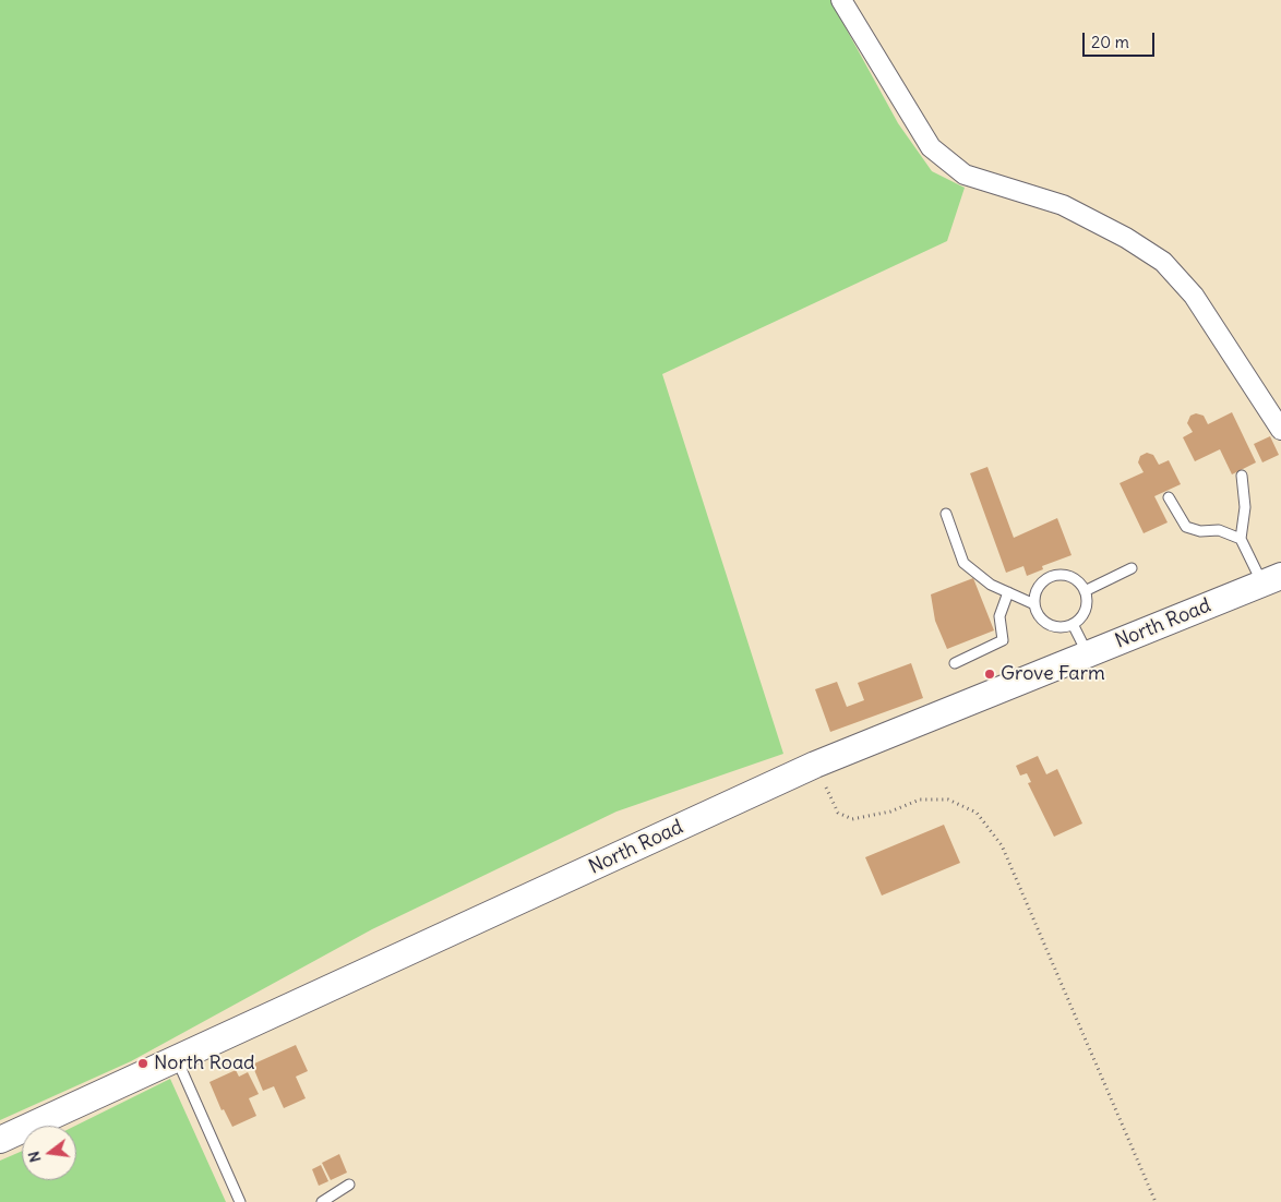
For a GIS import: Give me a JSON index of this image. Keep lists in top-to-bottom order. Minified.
{"streets":{"main road":["North Road"]},"places":["Grove Farm","North Road"],"scale_bar":"20 m","north":"left"}
